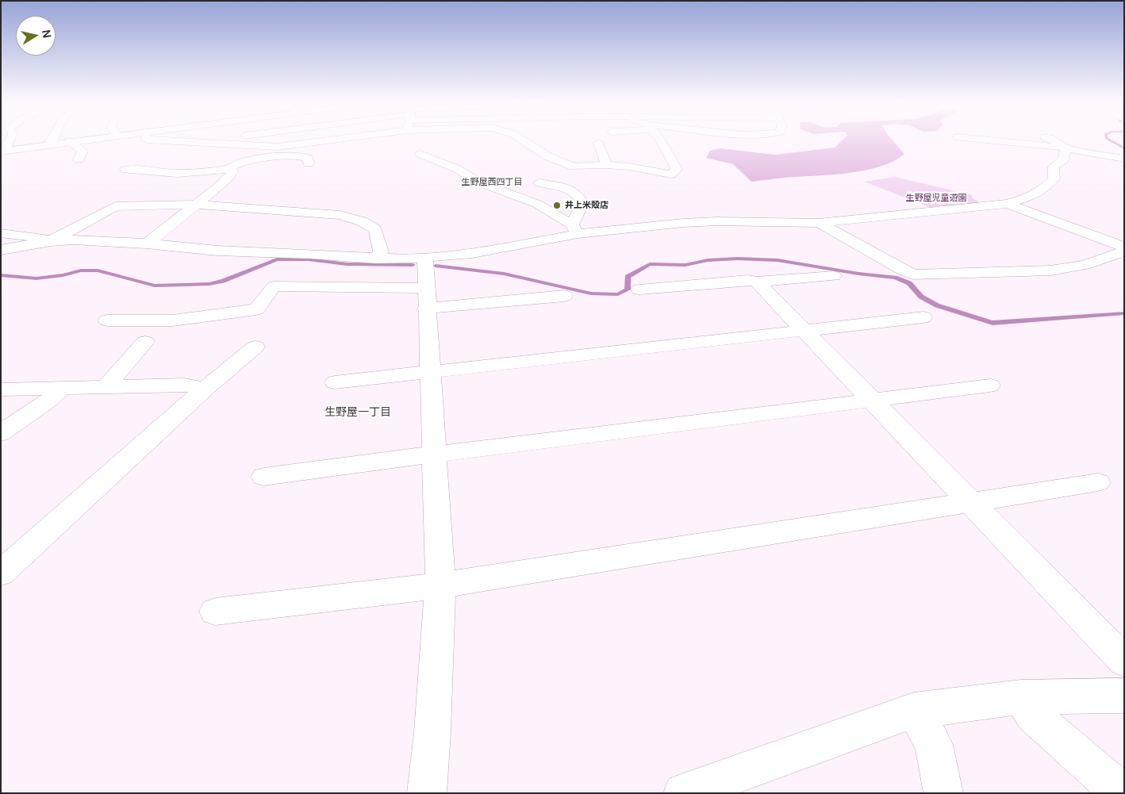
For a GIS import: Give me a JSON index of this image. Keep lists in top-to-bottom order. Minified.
{"districts":["生野屋西四丁目","生野屋一丁目"],"parks":["生野屋児童遊園"],"places":["井上米殻店"],"north":"right"}
